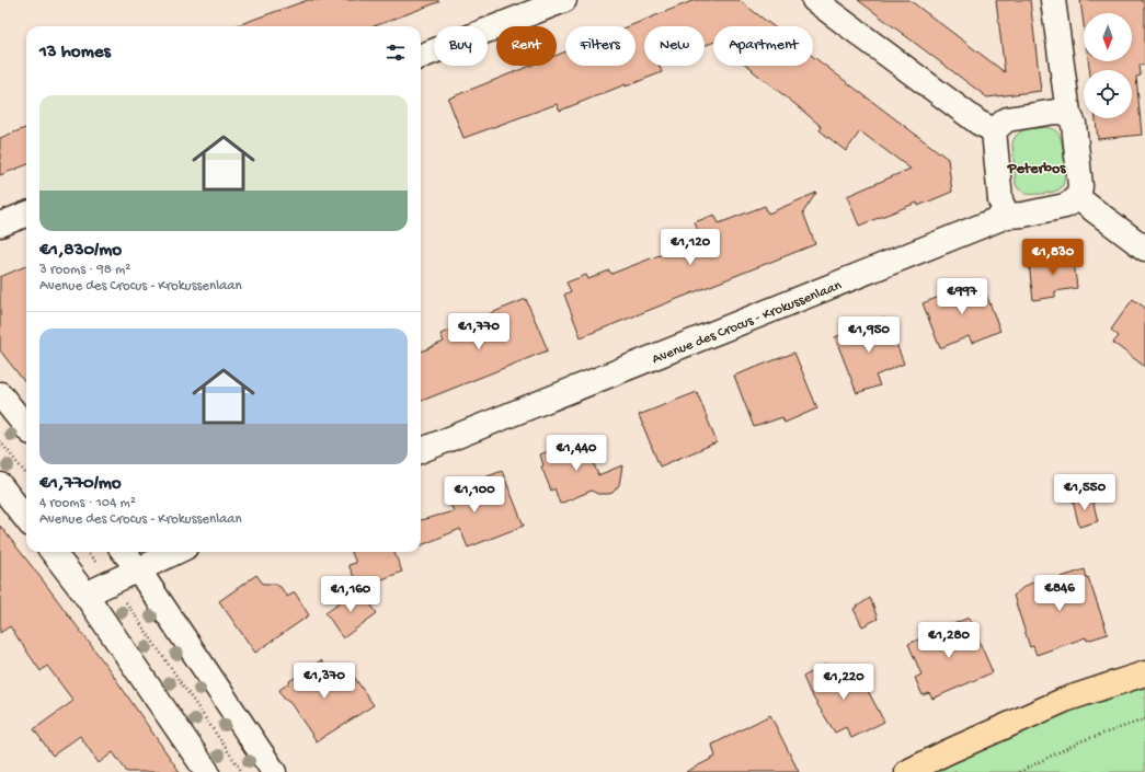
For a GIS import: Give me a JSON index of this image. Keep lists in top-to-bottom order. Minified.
{"streets":{"street":["Avenue des Crocus - Krokussenlaan"]},"districts":["Peterbos"],"north":"bottom","page":{"chip":["Buy","Rent","Filters","New","Apartment"],"heading":"13 homes","list":[{"name":"€1,830/mo","note":"3 rooms · 98 m² · Avenue des Crocus - Krokussenlaan"},{"name":"€1,770/mo","note":"4 rooms · 104 m² · Avenue des Crocus - Krokussenlaan"}],"price":["€1,120","€1,830","€997","€1,770","€1,950","€1,440","€1,550","€1,100","€846","€1,160","€1,280","€1,370","€1,220"]}}
